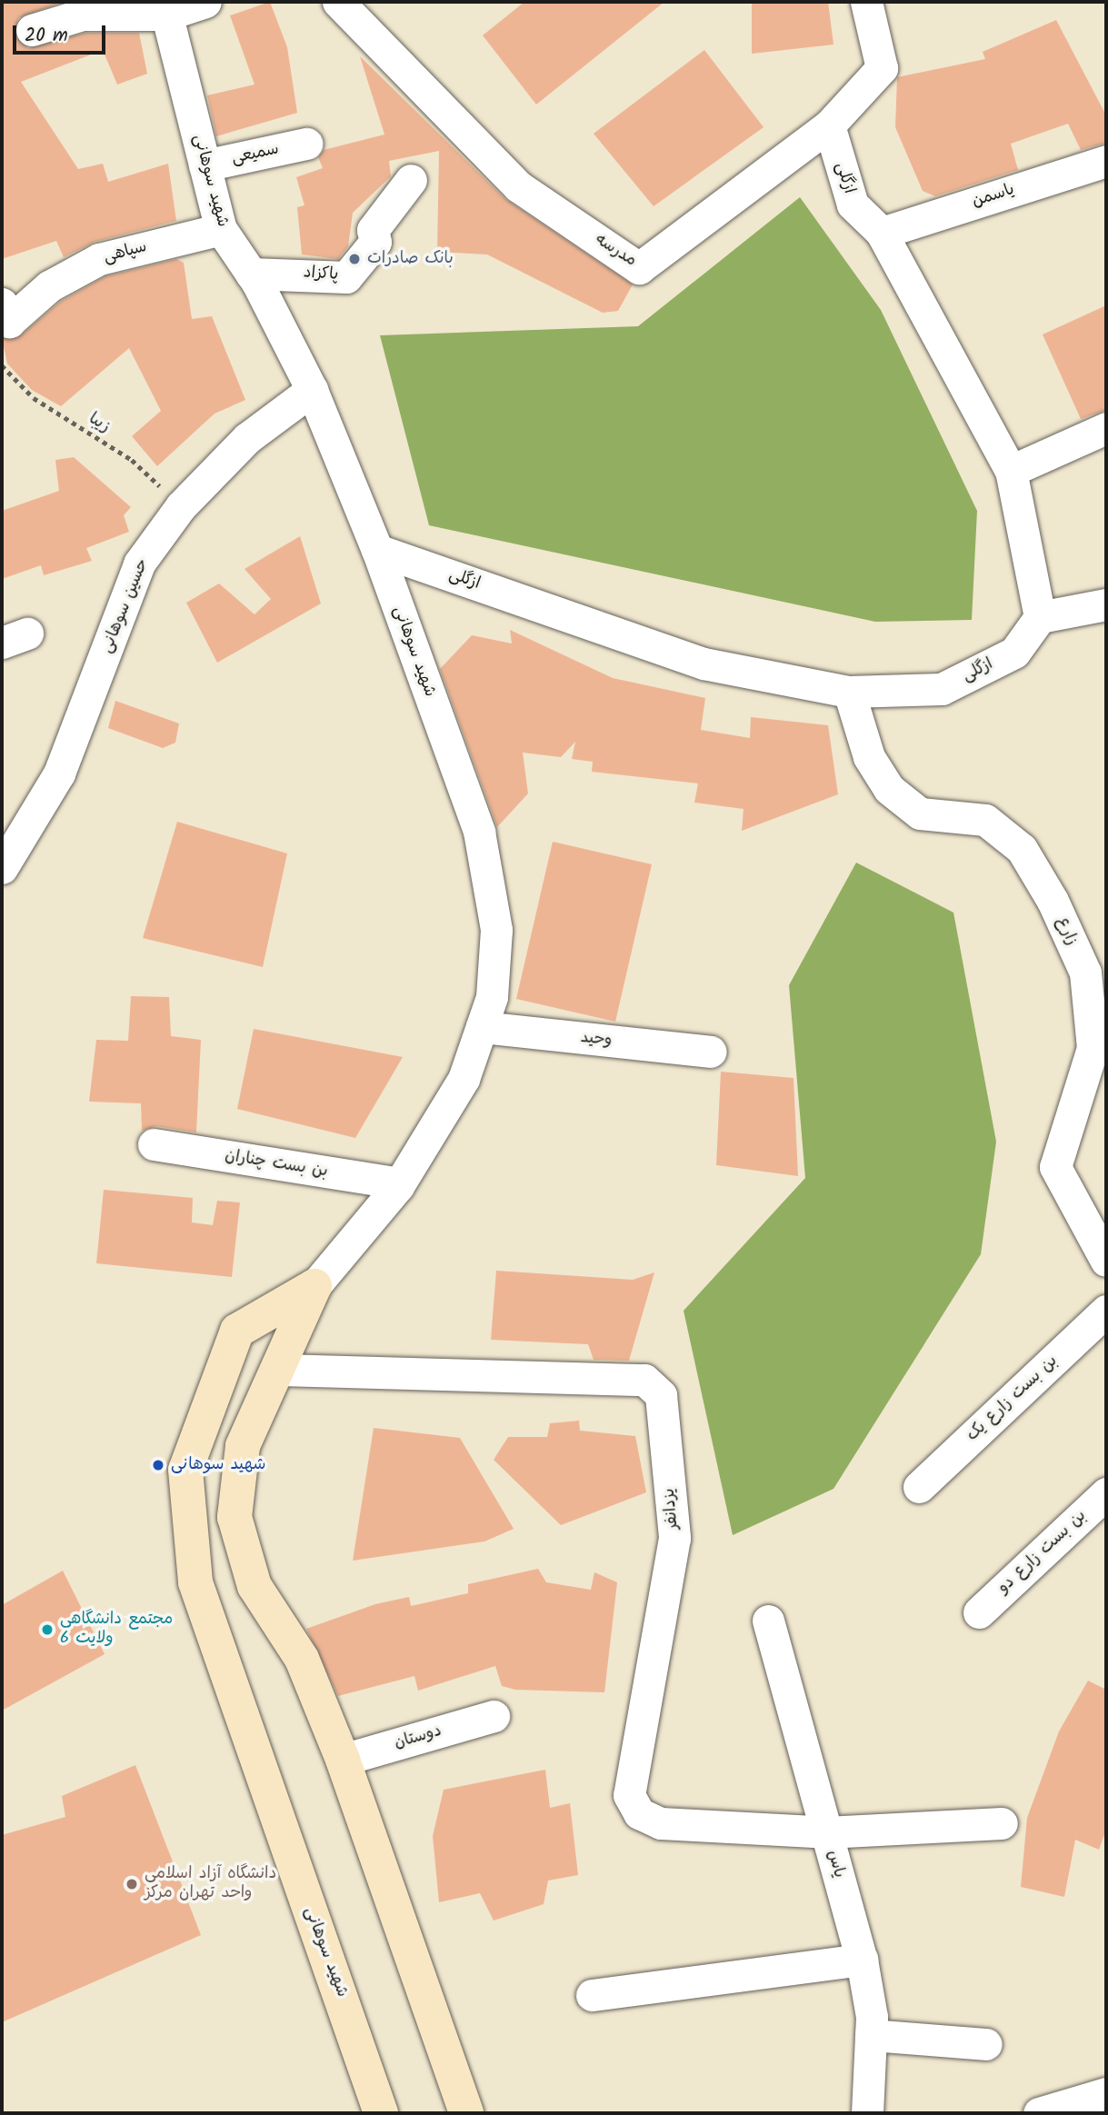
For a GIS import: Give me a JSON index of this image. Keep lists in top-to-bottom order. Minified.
{"streets":{"main road":["شهید سوهانی"],"street":["سمیعی","ازگلی","یاسمن","مدرسه","سپاهی","پاکزاد","حسین سوهانی","زارع","وحید","بن بست چناران","بن بست زارع یک","یزدانفر","بن بست زارع دو","دوستان","یاس"],"path":["زیبا"]},"crossings":[["سمیعی","شهید سوهانی"],["ازگلی","شهید سوهانی"],["ازگلی","یاسمن"],["ازگلی","مدرسه"],["ازگلی","زارع"],["شهید سوهانی","سپاهی"],["شهید سوهانی","پاکزاد"],["شهید سوهانی","حسین سوهانی"],["شهید سوهانی","وحید"],["شهید سوهانی","بن بست چناران"],["شهید سوهانی","یزدانفر"],["شهید سوهانی","دوستان"],["زیبا","حسین سوهانی"],["یزدانفر","یاس"]],"places":["بانک صادرات","شهید سوهانی","مجتمع دانشگاهی ولایت 6","دانشگاه آزاد اسلامی واحد تهران مرکز"],"scale_bar":"20 m"}
